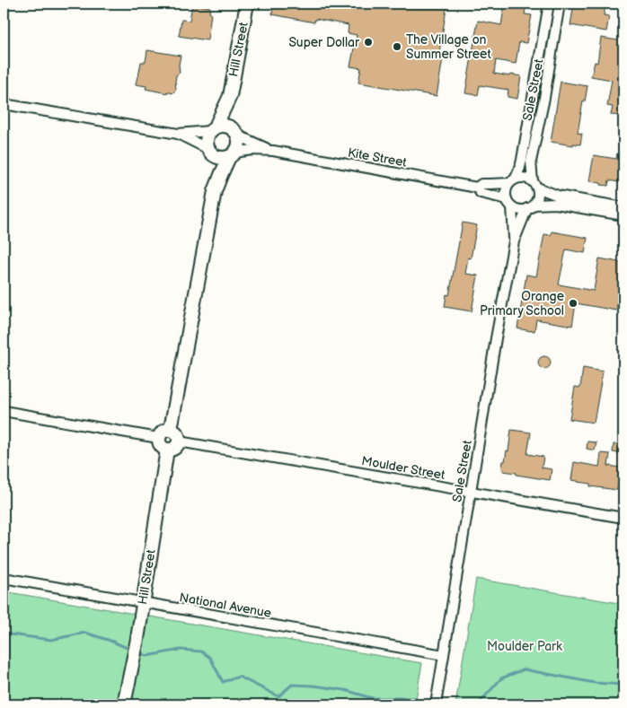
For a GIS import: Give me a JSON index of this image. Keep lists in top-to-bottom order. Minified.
{"streets":{"street":["Hill Street","Sale Street","Kite Street","Moulder Street","National Avenue"]},"crossings":[["Hill Street","Kite Street"],["Hill Street","Moulder Street"],["Hill Street","National Avenue"],["Sale Street","Kite Street"],["Sale Street","Moulder Street"],["Sale Street","National Avenue"]],"parks":["Moulder Park"],"places":["Super Dollar","The Village on Summer Street","Orange Primary School"]}
